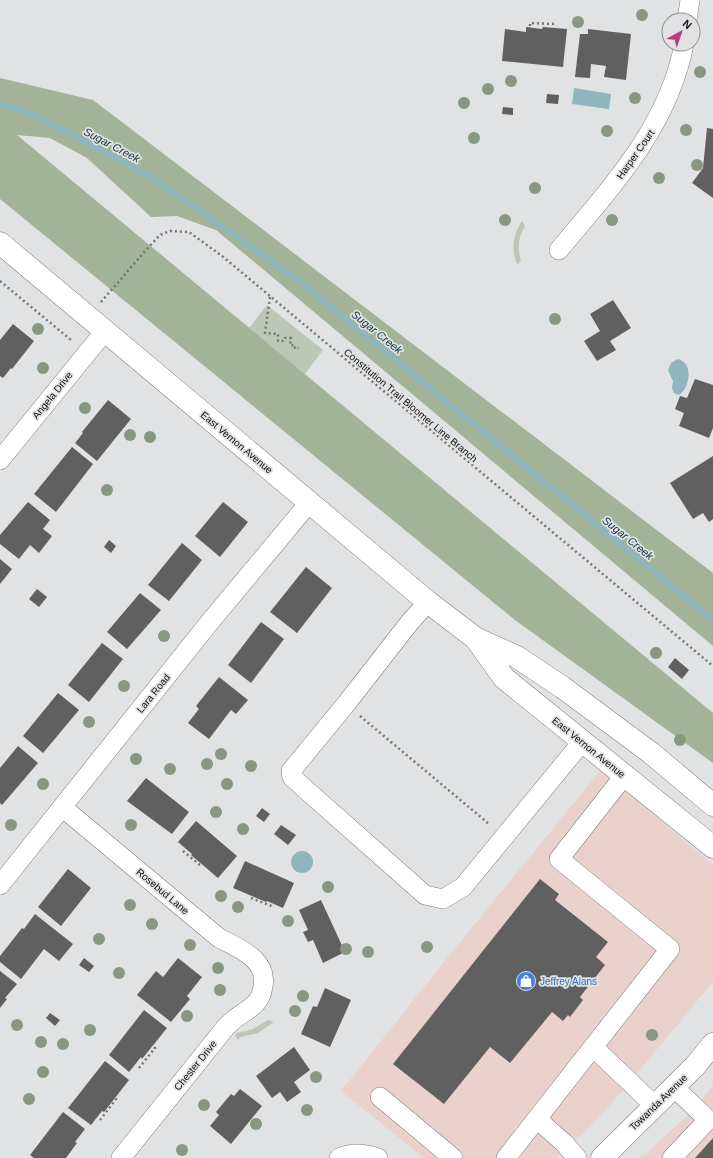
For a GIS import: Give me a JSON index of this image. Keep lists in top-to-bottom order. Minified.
{"streets":{"main road":["East Vernon Avenue","Towanda Avenue"],"street":["Harper Court","Angela Drive","Lara Road","Rosebud Lane","Chester Drive"],"path":["Constitution Trail Bloomer Line Branch"]},"crossings":[["Angela Drive","East Vernon Avenue"],["East Vernon Avenue","Lara Road"],["Lara Road","Rosebud Lane"],["Rosebud Lane","Chester Drive"]],"water":["Sugar Creek"],"places":{"shop":["Jeffrey Alans"]},"north":"top right"}
